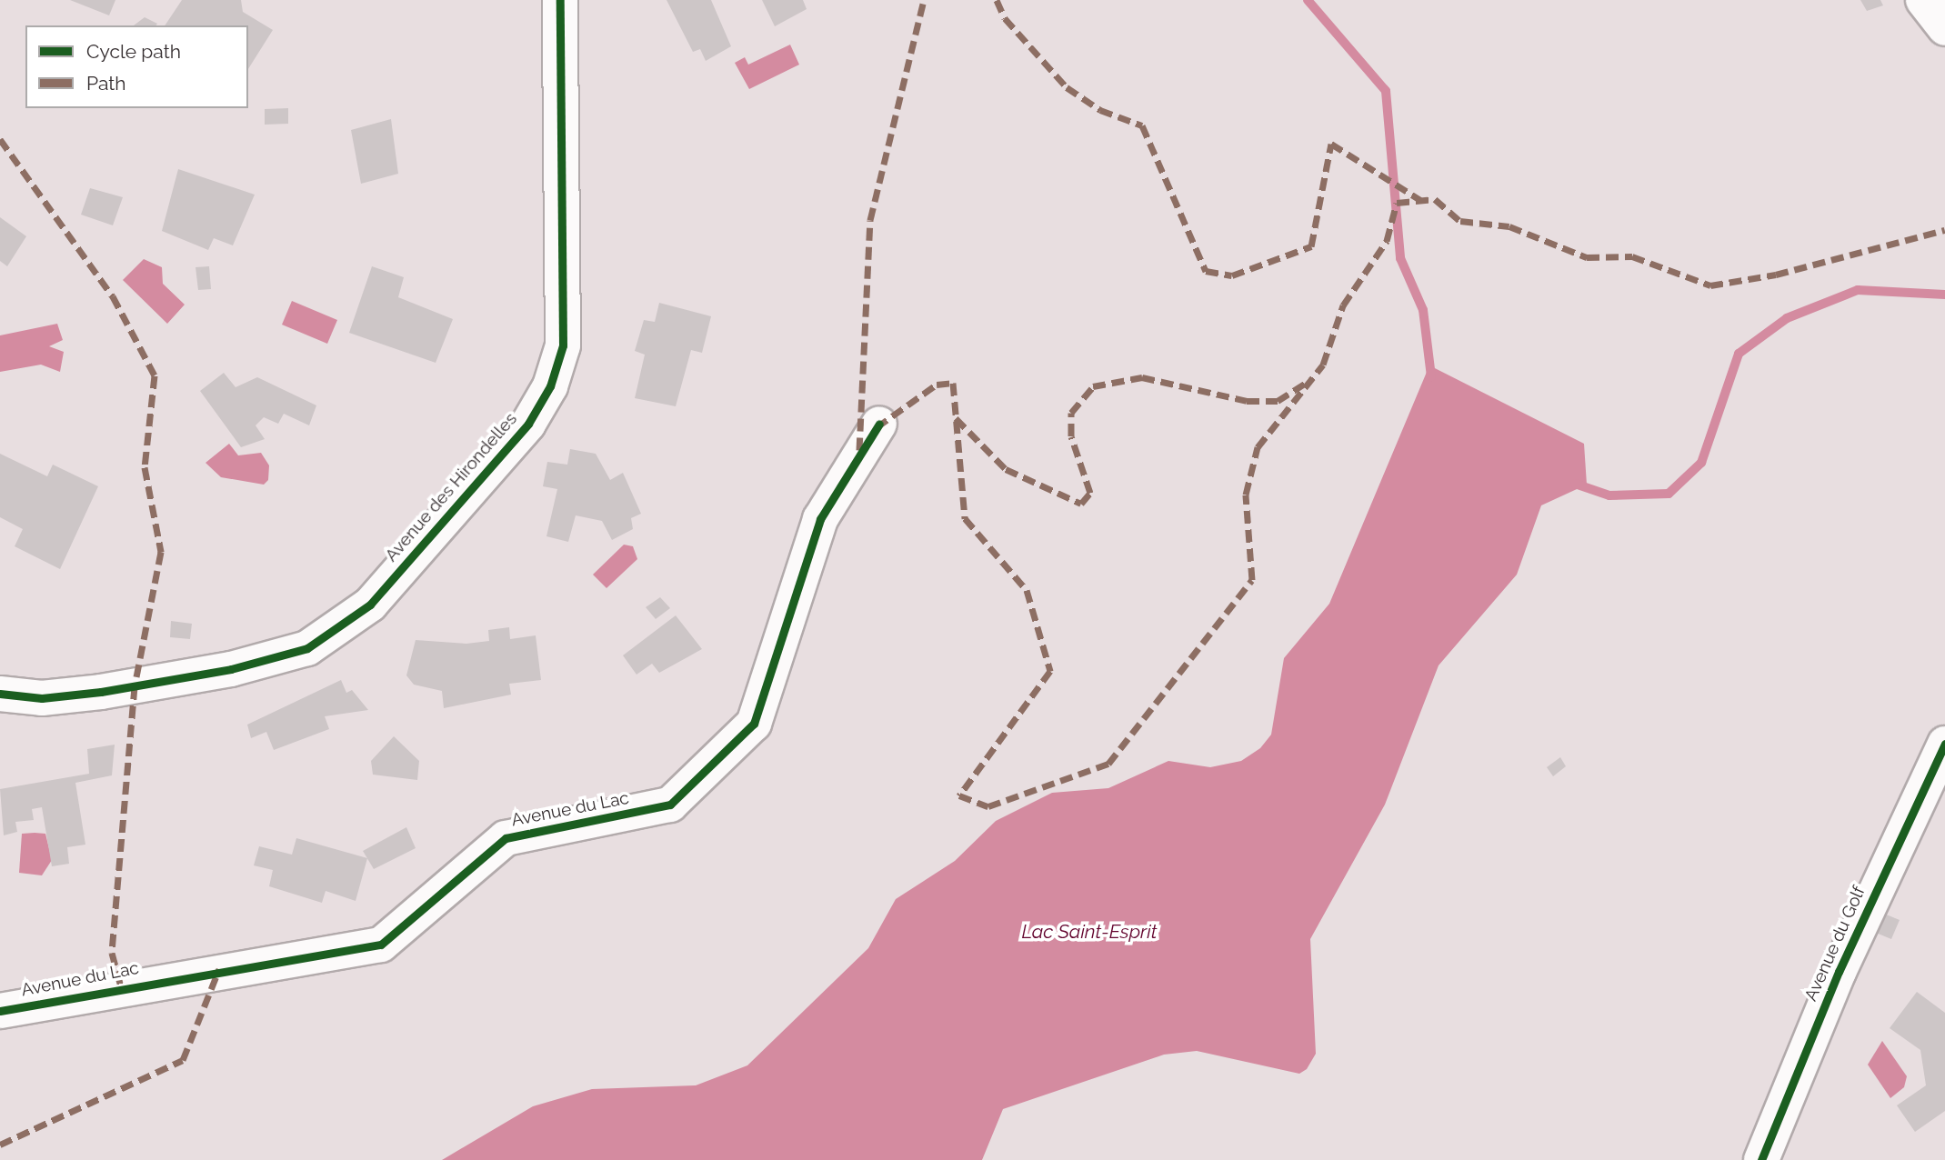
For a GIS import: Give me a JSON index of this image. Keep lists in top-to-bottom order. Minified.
{"streets":{"street":["Avenue des Hirondelles","Avenue du Lac","Avenue du Golf"]},"water":["Lac Saint-Esprit"],"legend":["Cycle path","Path"]}
